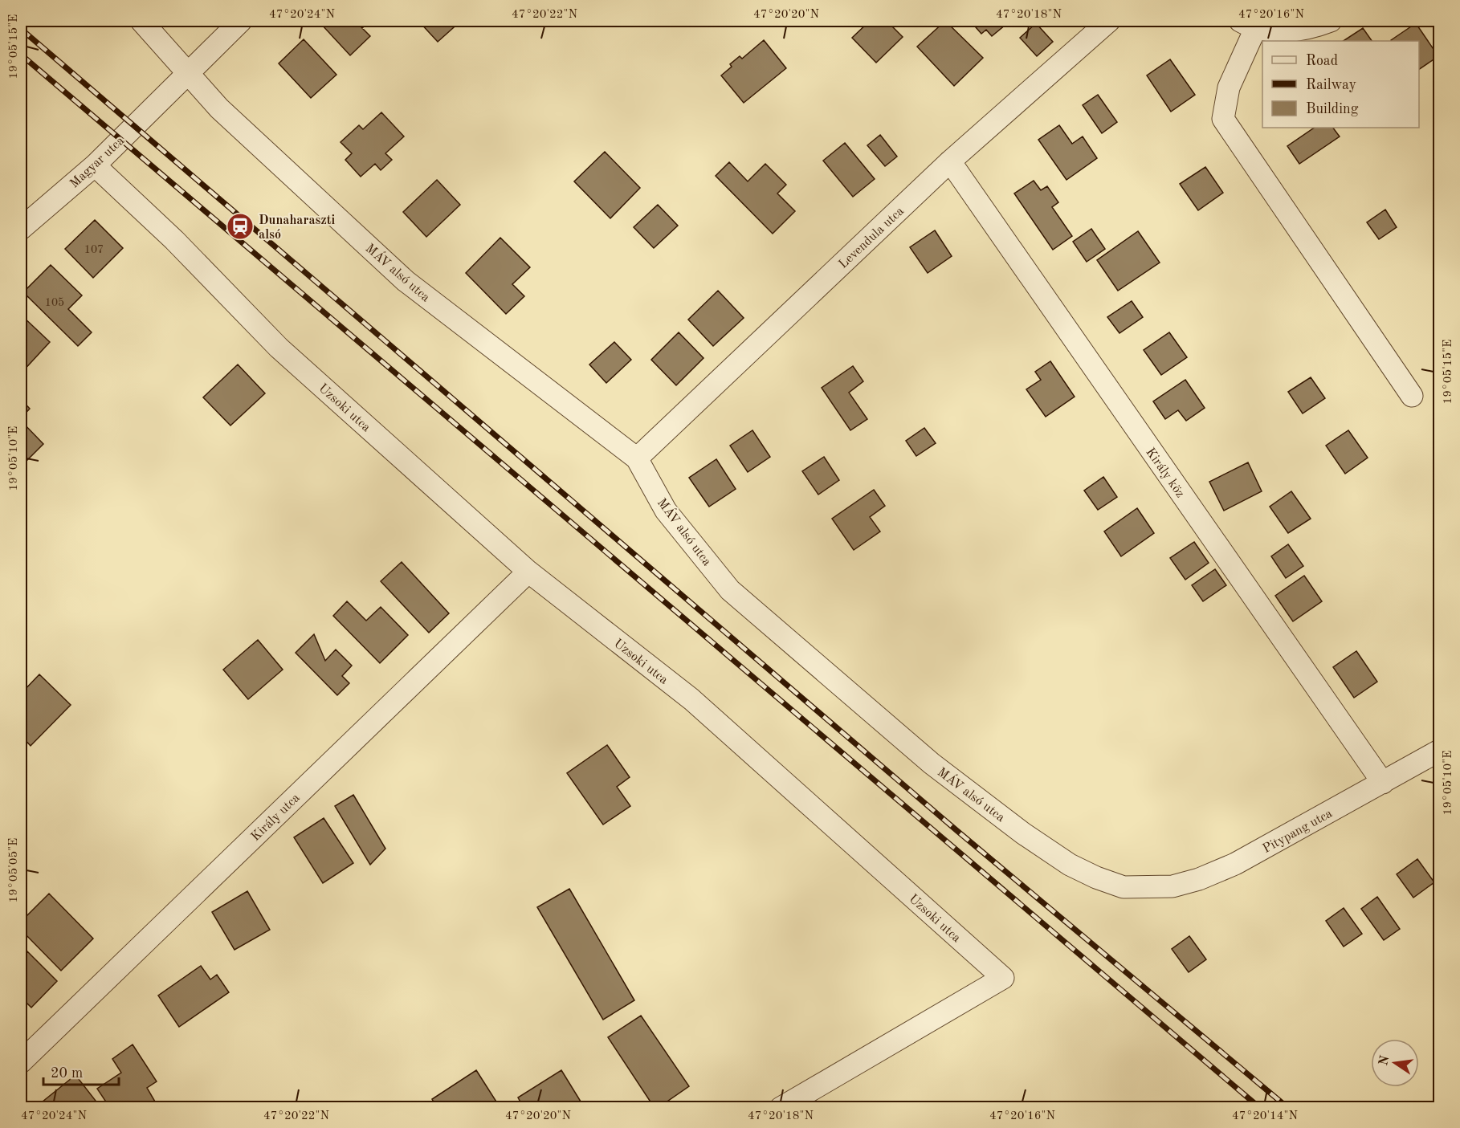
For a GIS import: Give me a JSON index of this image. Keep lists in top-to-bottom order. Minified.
{"streets":{"street":["Magyar utca","Levendula utca","MÁV alsó utca","Uzsoki utca","Király köz","Király utca","Pitypang utca"]},"crossings":[["Magyar utca","MÁV alsó utca"],["Magyar utca","Uzsoki utca"],["Levendula utca","MÁV alsó utca"],["Levendula utca","Király köz"],["MÁV alsó utca","Pitypang utca"],["Uzsoki utca","Király utca"],["Király köz","Pitypang utca"]],"places":{"station":["Dunaharaszti alsó"]},"house_numbers":["107","105"],"legend":["Road","Railway","Building"],"scale_bar":"20 m","north":"left","coordinates":["47°20'24\"N","47°20'22\"N","47°20'20\"N","47°20'18\"N","47°20'16\"N","19°05'15\"E","19°05'10\"E","19°05'05\"E","47°20'14\"N"]}
